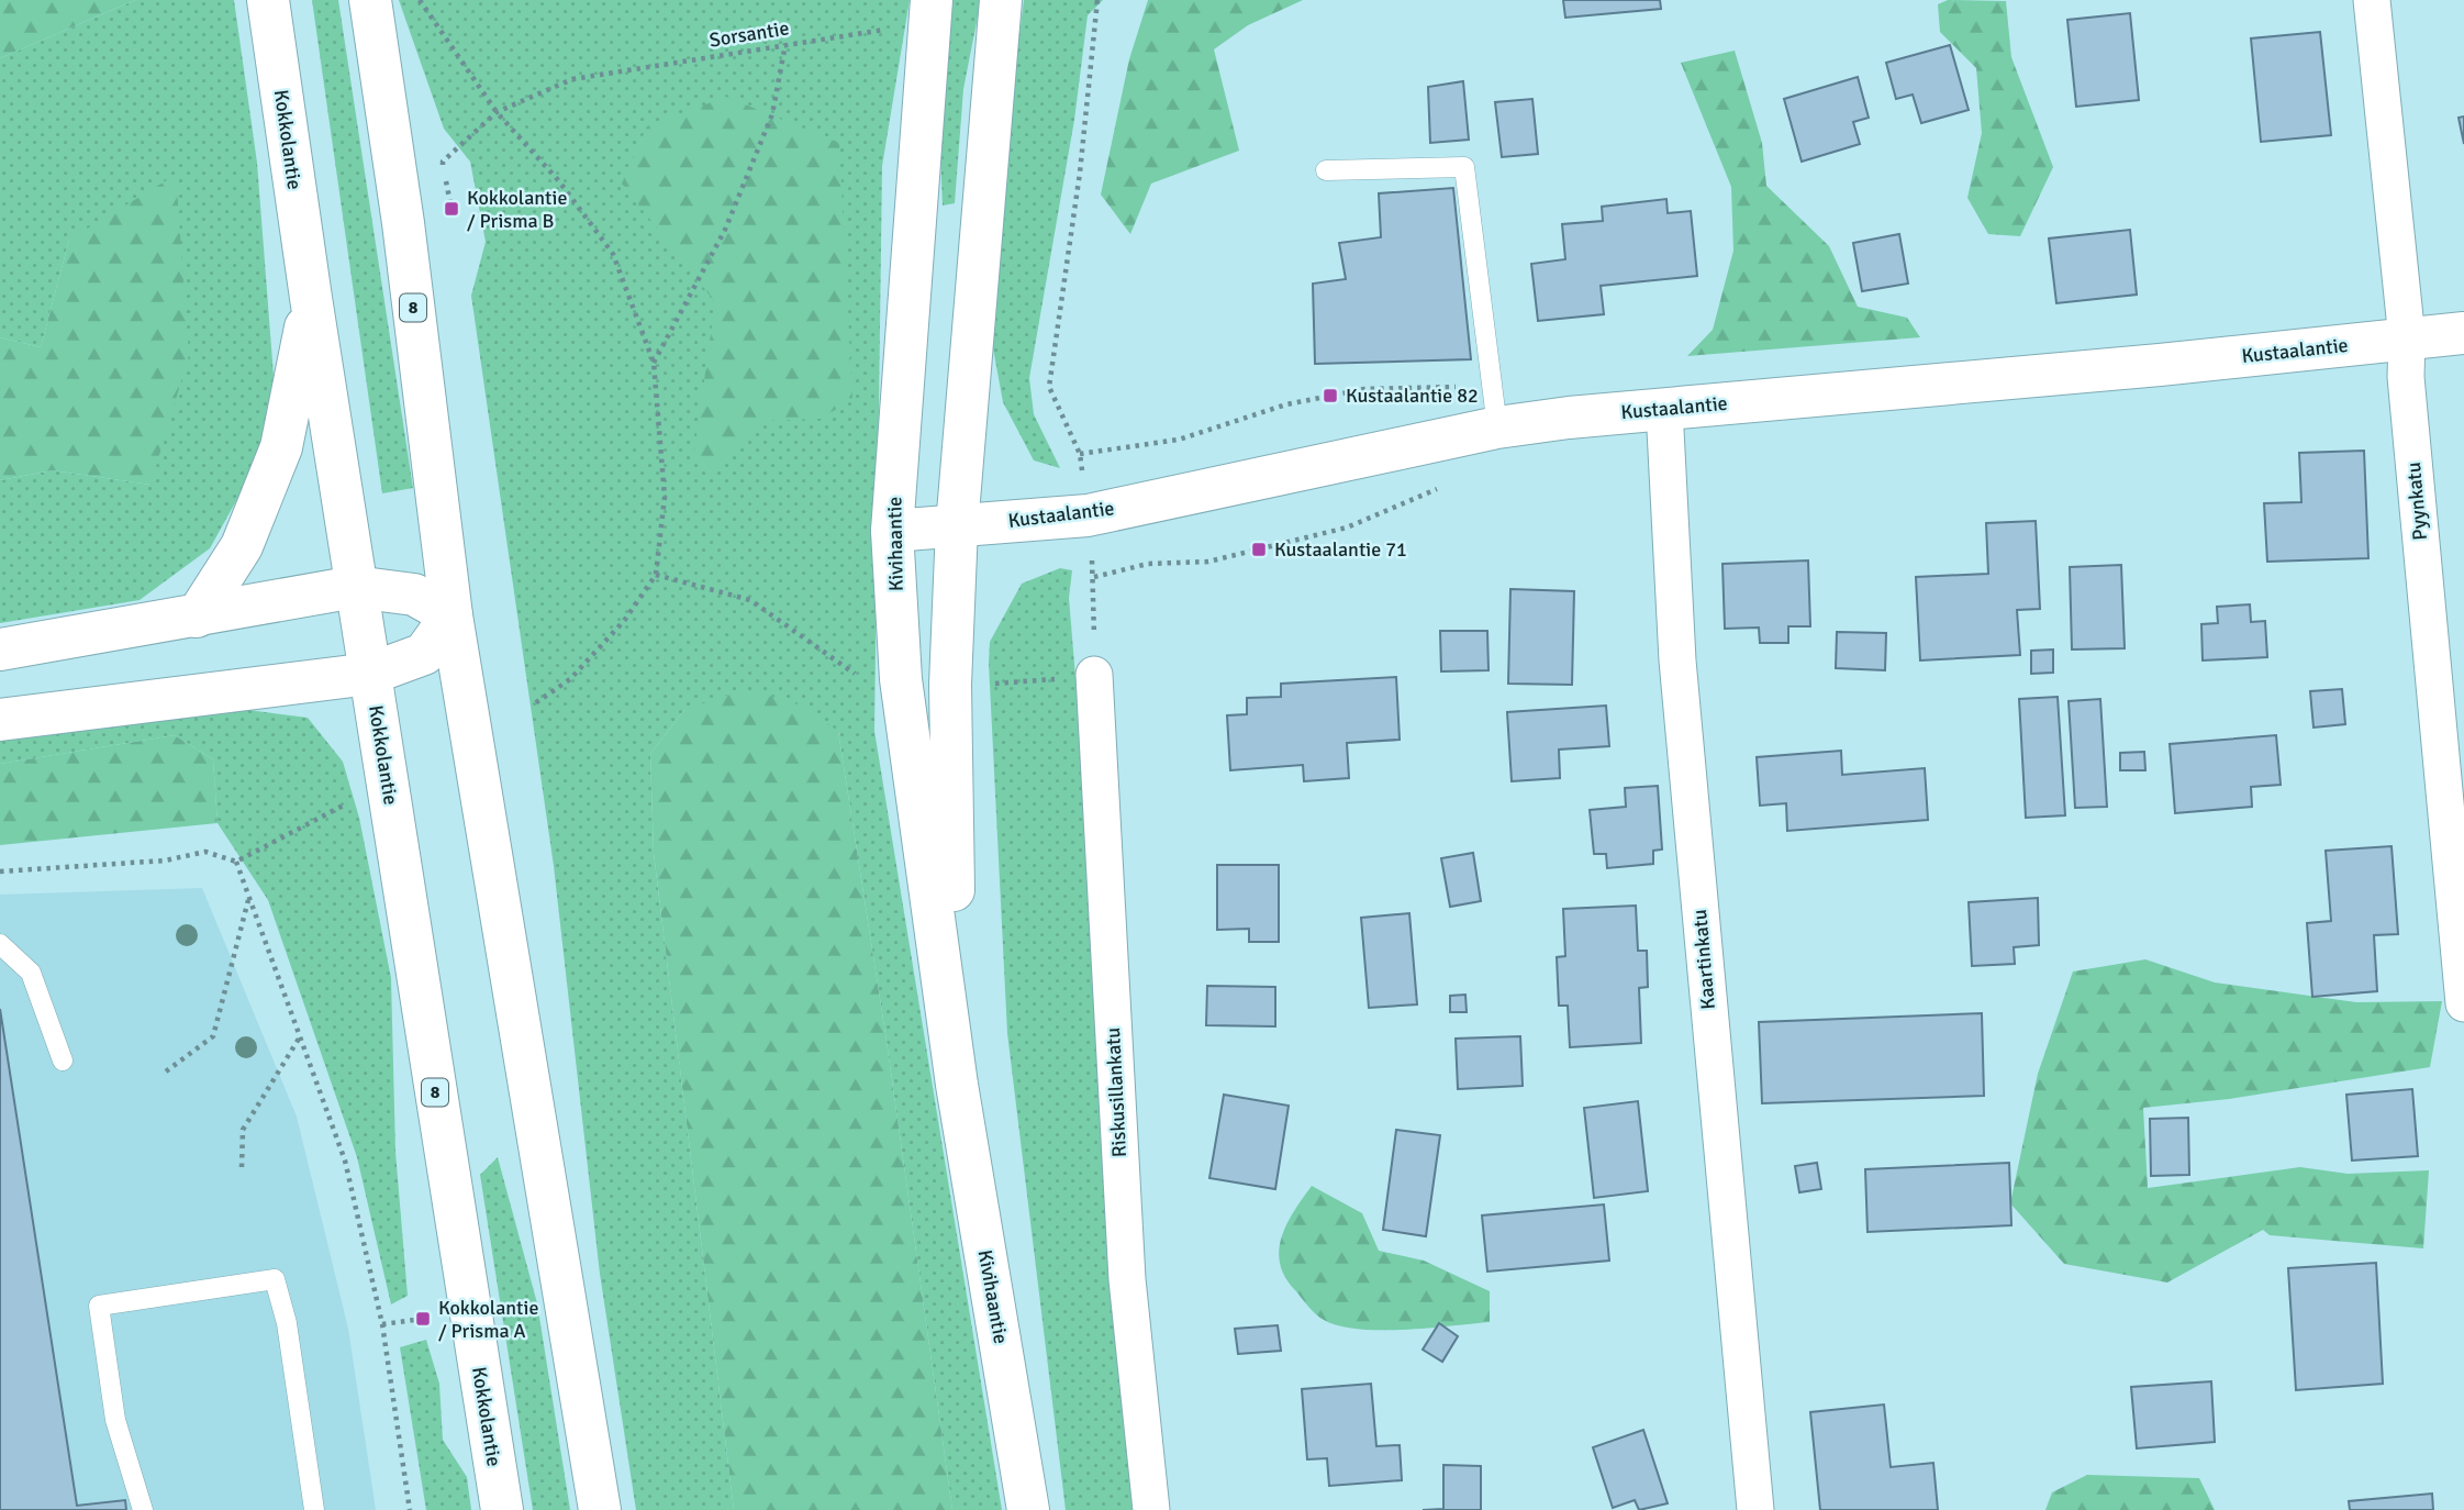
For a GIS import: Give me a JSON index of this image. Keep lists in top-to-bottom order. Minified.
{"streets":{"main road":["Kokkolantie","8","Kustaalantie","Kivihaantie"],"street":["Pyynkatu","Kaartinkatu","Riskusillankatu"],"path":["Sorsantie"]},"crossings":[["Sorsantie","Kivihaantie"],["Kustaalantie","Pyynkatu"],["Kustaalantie","Kivihaantie"],["Kustaalantie","Kaartinkatu"]],"places":{"transit":["Kokkolantie / Prisma B","Kustaalantie 82","Kustaalantie 71","Kokkolantie / Prisma A"]}}
